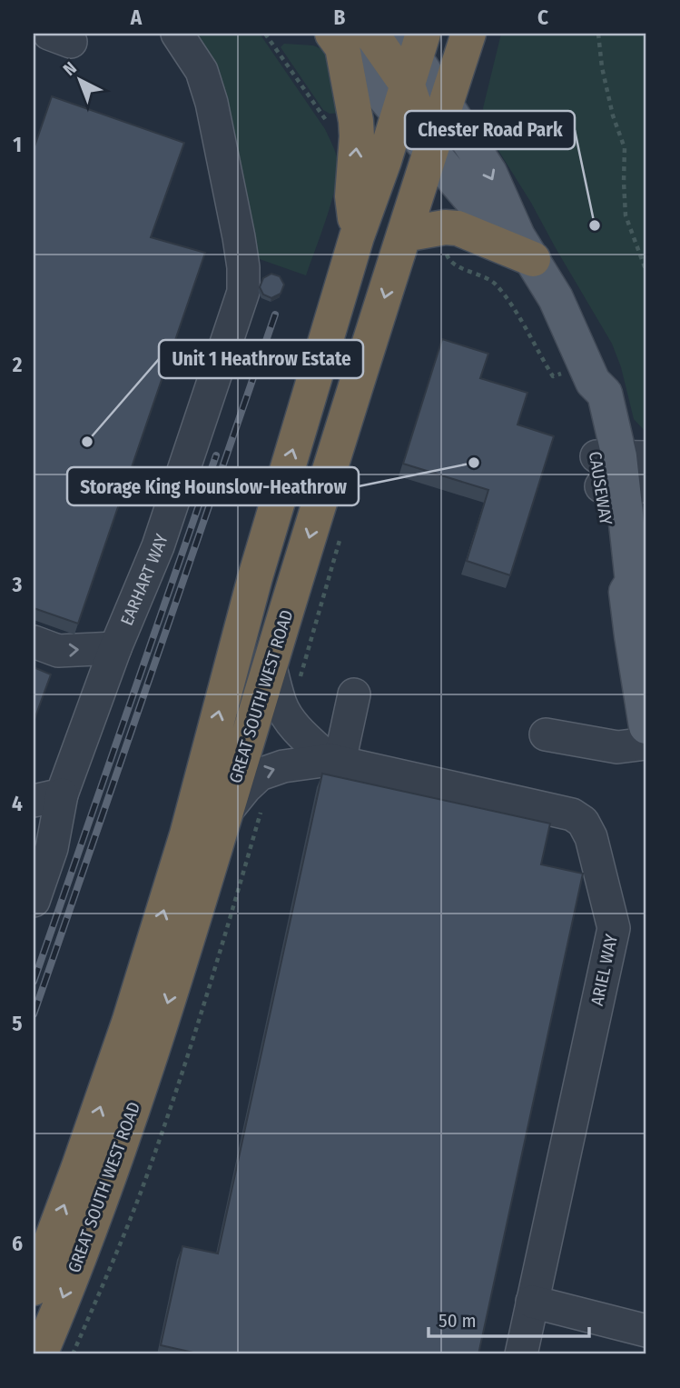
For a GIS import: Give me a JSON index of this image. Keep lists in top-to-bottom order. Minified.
{"streets":{"highway":["GREAT SOUTH WEST ROAD"],"main road":["CAUSEWAY"],"street":["EARHART WAY","ARIEL WAY"]},"crossings":[["CAUSEWAY","GREAT SOUTH WEST ROAD"],["GREAT SOUTH WEST ROAD","ARIEL WAY"]],"places":["Chester Road Park","Unit 1 Heathrow Estate","Storage King Hounslow-Heathrow"],"scale_bar":"50 m","north":"top left","grid":{"columns":["A","B","C"],"rows":["1","2","3","4","5","6"]}}
